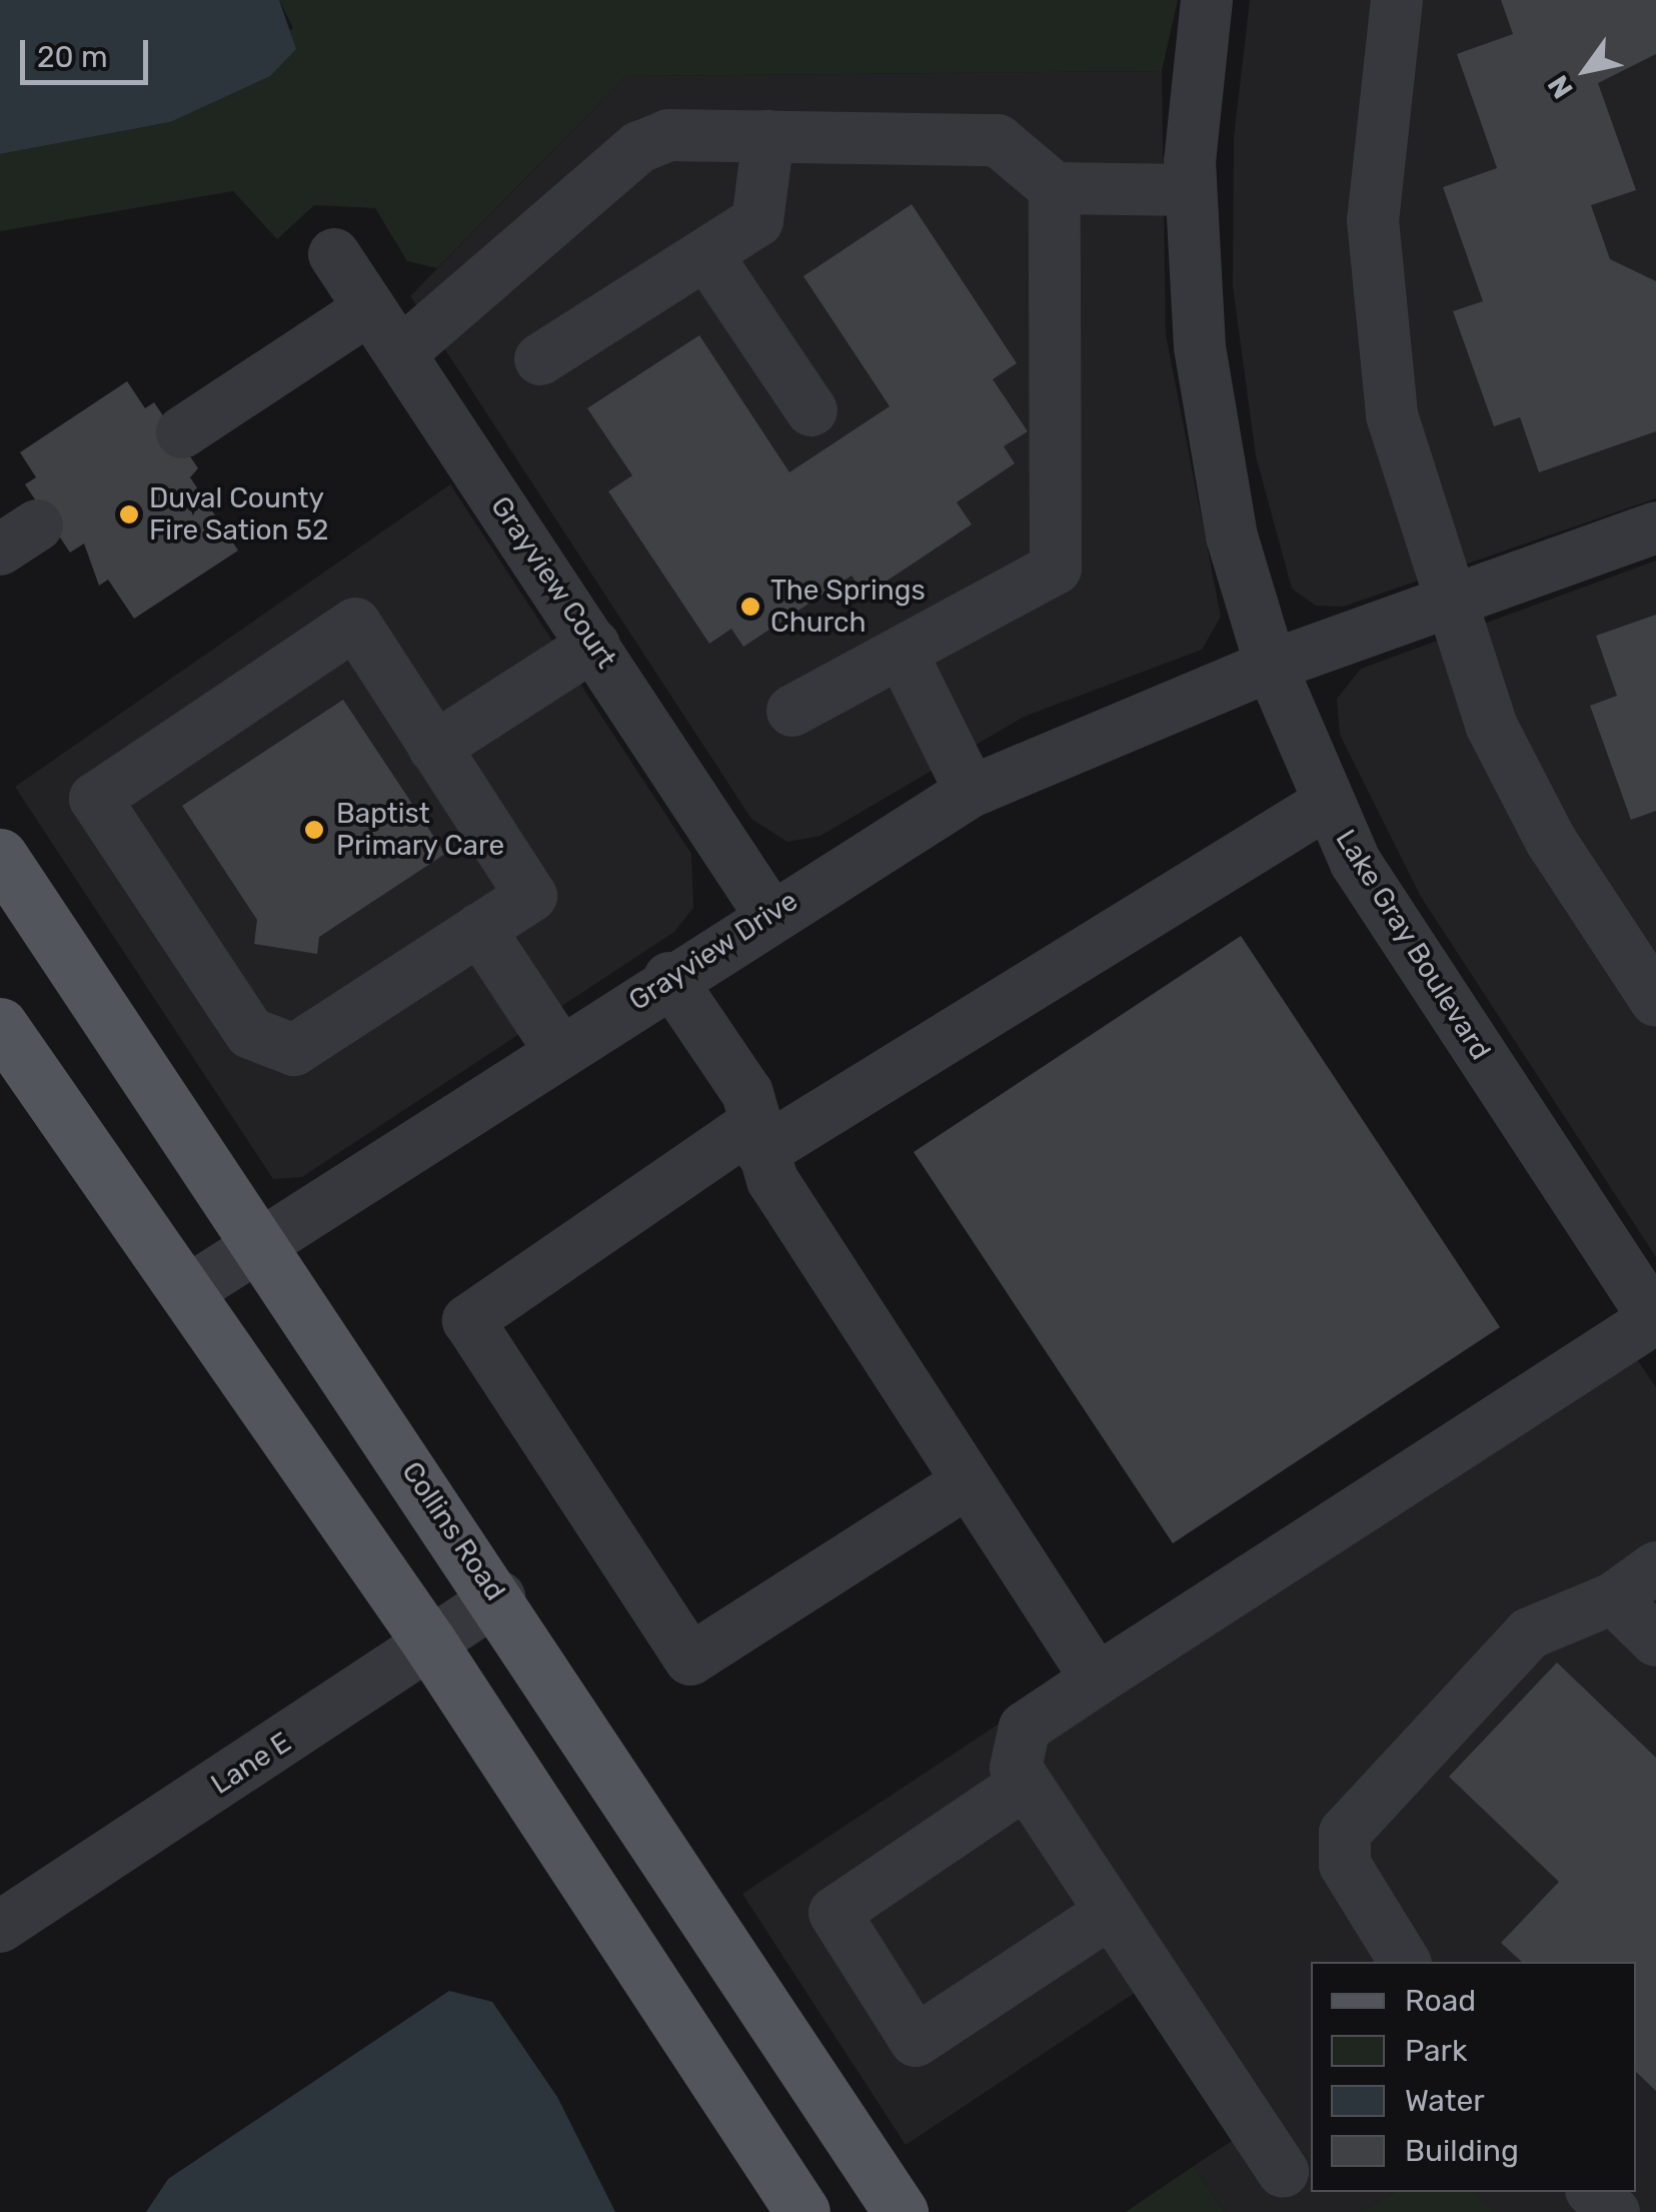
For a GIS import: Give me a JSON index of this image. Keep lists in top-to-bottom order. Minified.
{"streets":{"main road":["Collins Road"],"street":["Grayview Court","Lake Gray Boulevard","Grayview Drive","Lane E"]},"crossings":[["Grayview Court","Grayview Drive"],["Lake Gray Boulevard","Grayview Drive"],["Grayview Drive","Collins Road"],["Collins Road","Lane E"]],"places":["Duval County Fire Sation 52","The Springs Church","Baptist Primary Care"],"legend":["Road","Park","Water","Building"],"scale_bar":"20 m","north":"bottom left"}
